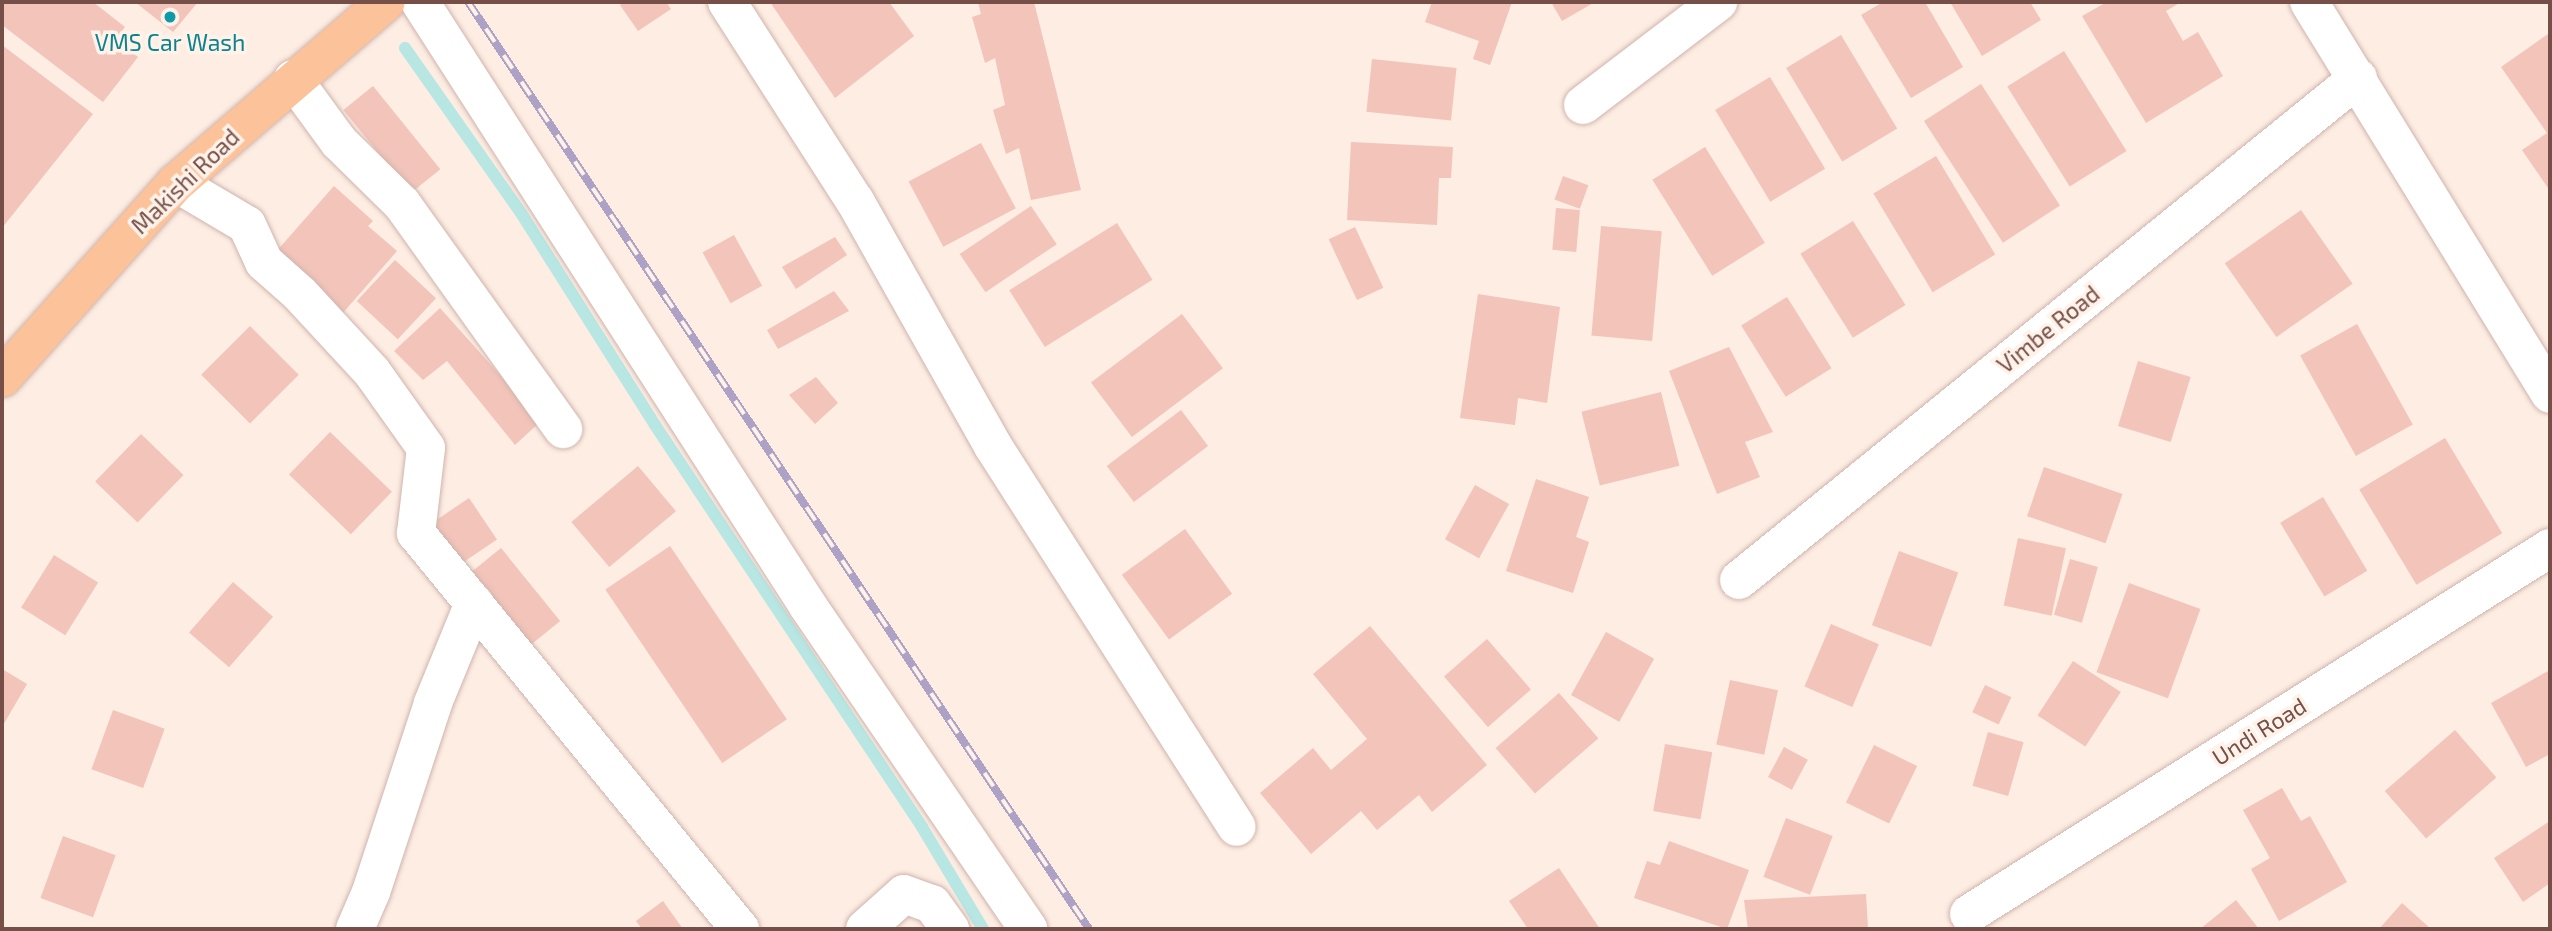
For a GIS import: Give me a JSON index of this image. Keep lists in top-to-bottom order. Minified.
{"streets":{"main road":["Makishi Road"],"street":["Vimbe Road","Undi Road"]},"places":["VMS Car Wash"]}
